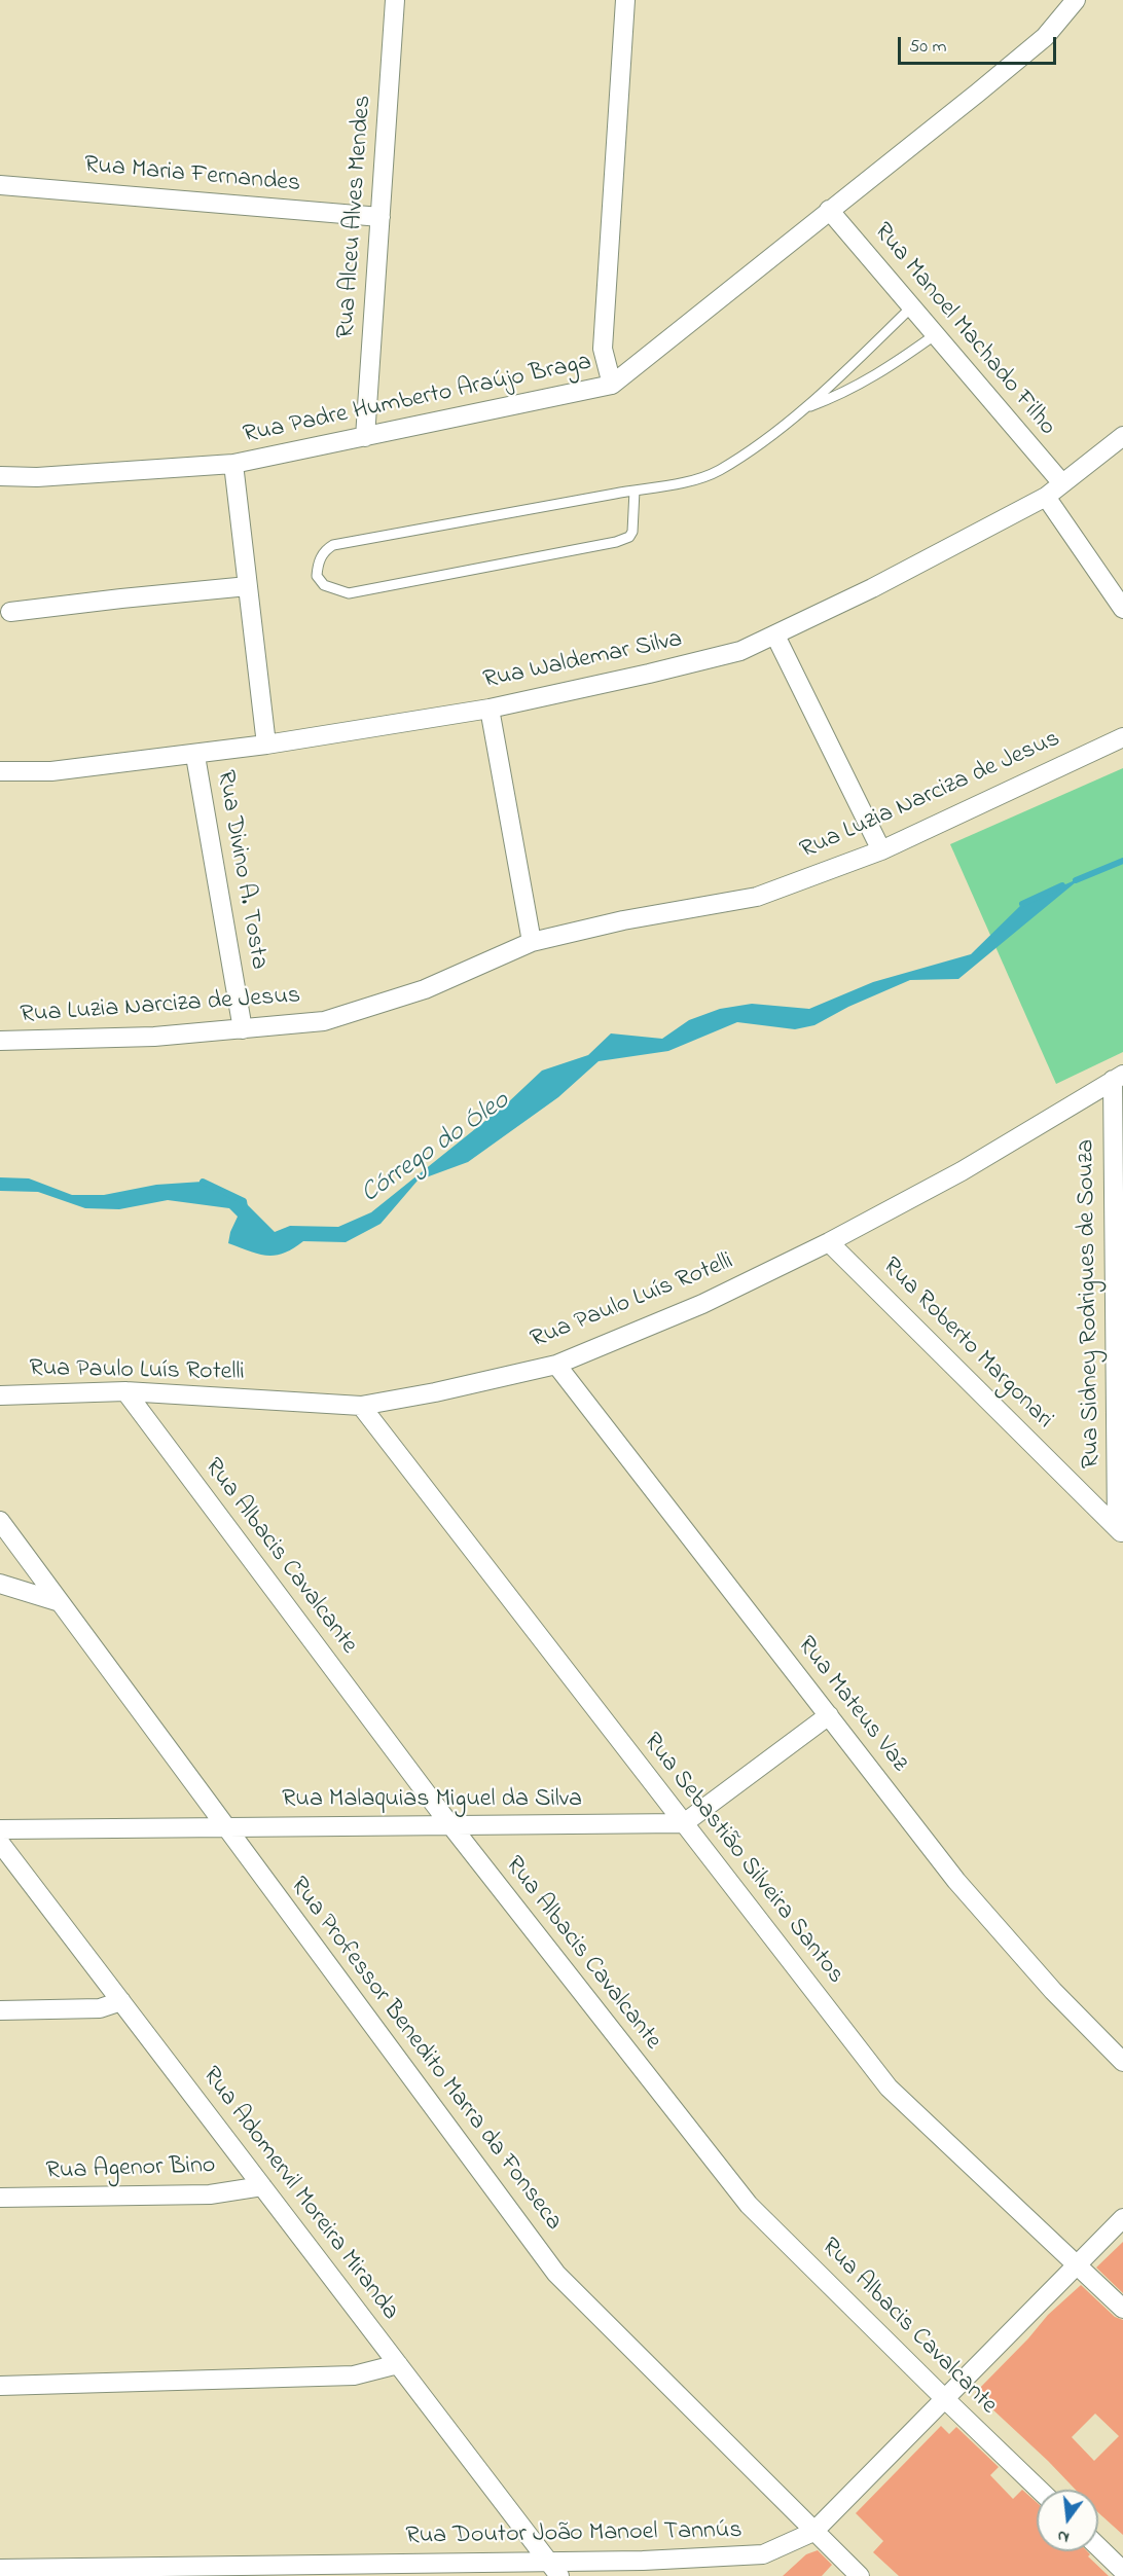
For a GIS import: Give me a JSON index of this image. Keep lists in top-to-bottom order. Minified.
{"streets":{"street":["Rua Maria Fernandes","Rua Alceu Alves Mendes","Rua Manoel Machado Filho","Rua Padre Humberto Araújo Braga","Rua Waldemar Silva","Rua Luzia Narciza de Jesus","Rua Divino A. Tosta","Rua Paulo Luís Rotelli","Rua Sidney Rodrigues de Souza","Rua Roberto Margonari","Rua Albacis Cavalcante","Rua Mateus Vaz","Rua Malaquias Miguel da Silva","Rua Sebastião Silveira Santos","Rua Professor Benedito Marra da Fonseca","Rua Agenor Bino","Rua Adomervil Moreira Miranda","Rua Doutor João Manoel Tannús"]},"crossings":[["Rua Maria Fernandes","Rua Alceu Alves Mendes"],["Rua Alceu Alves Mendes","Rua Padre Humberto Araújo Braga"],["Rua Manoel Machado Filho","Rua Padre Humberto Araújo Braga"],["Rua Manoel Machado Filho","Rua Waldemar Silva"],["Rua Waldemar Silva","Rua Divino A. Tosta"],["Rua Luzia Narciza de Jesus","Rua Divino A. Tosta"],["Rua Paulo Luís Rotelli","Rua Sidney Rodrigues de Souza"],["Rua Paulo Luís Rotelli","Rua Roberto Margonari"],["Rua Paulo Luís Rotelli","Rua Albacis Cavalcante"],["Rua Paulo Luís Rotelli","Rua Mateus Vaz"],["Rua Paulo Luís Rotelli","Rua Sebastião Silveira Santos"],["Rua Sidney Rodrigues de Souza","Rua Roberto Margonari"],["Rua Albacis Cavalcante","Rua Malaquias Miguel da Silva"],["Rua Albacis Cavalcante","Rua Doutor João Manoel Tannús"],["Rua Malaquias Miguel da Silva","Rua Sebastião Silveira Santos"],["Rua Malaquias Miguel da Silva","Rua Professor Benedito Marra da Fonseca"],["Rua Sebastião Silveira Santos","Rua Doutor João Manoel Tannús"],["Rua Professor Benedito Marra da Fonseca","Rua Doutor João Manoel Tannús"],["Rua Agenor Bino","Rua Adomervil Moreira Miranda"],["Rua Adomervil Moreira Miranda","Rua Doutor João Manoel Tannús"]],"water":["Córrego do Óleo"],"scale_bar":"50 m","north":"bottom"}
